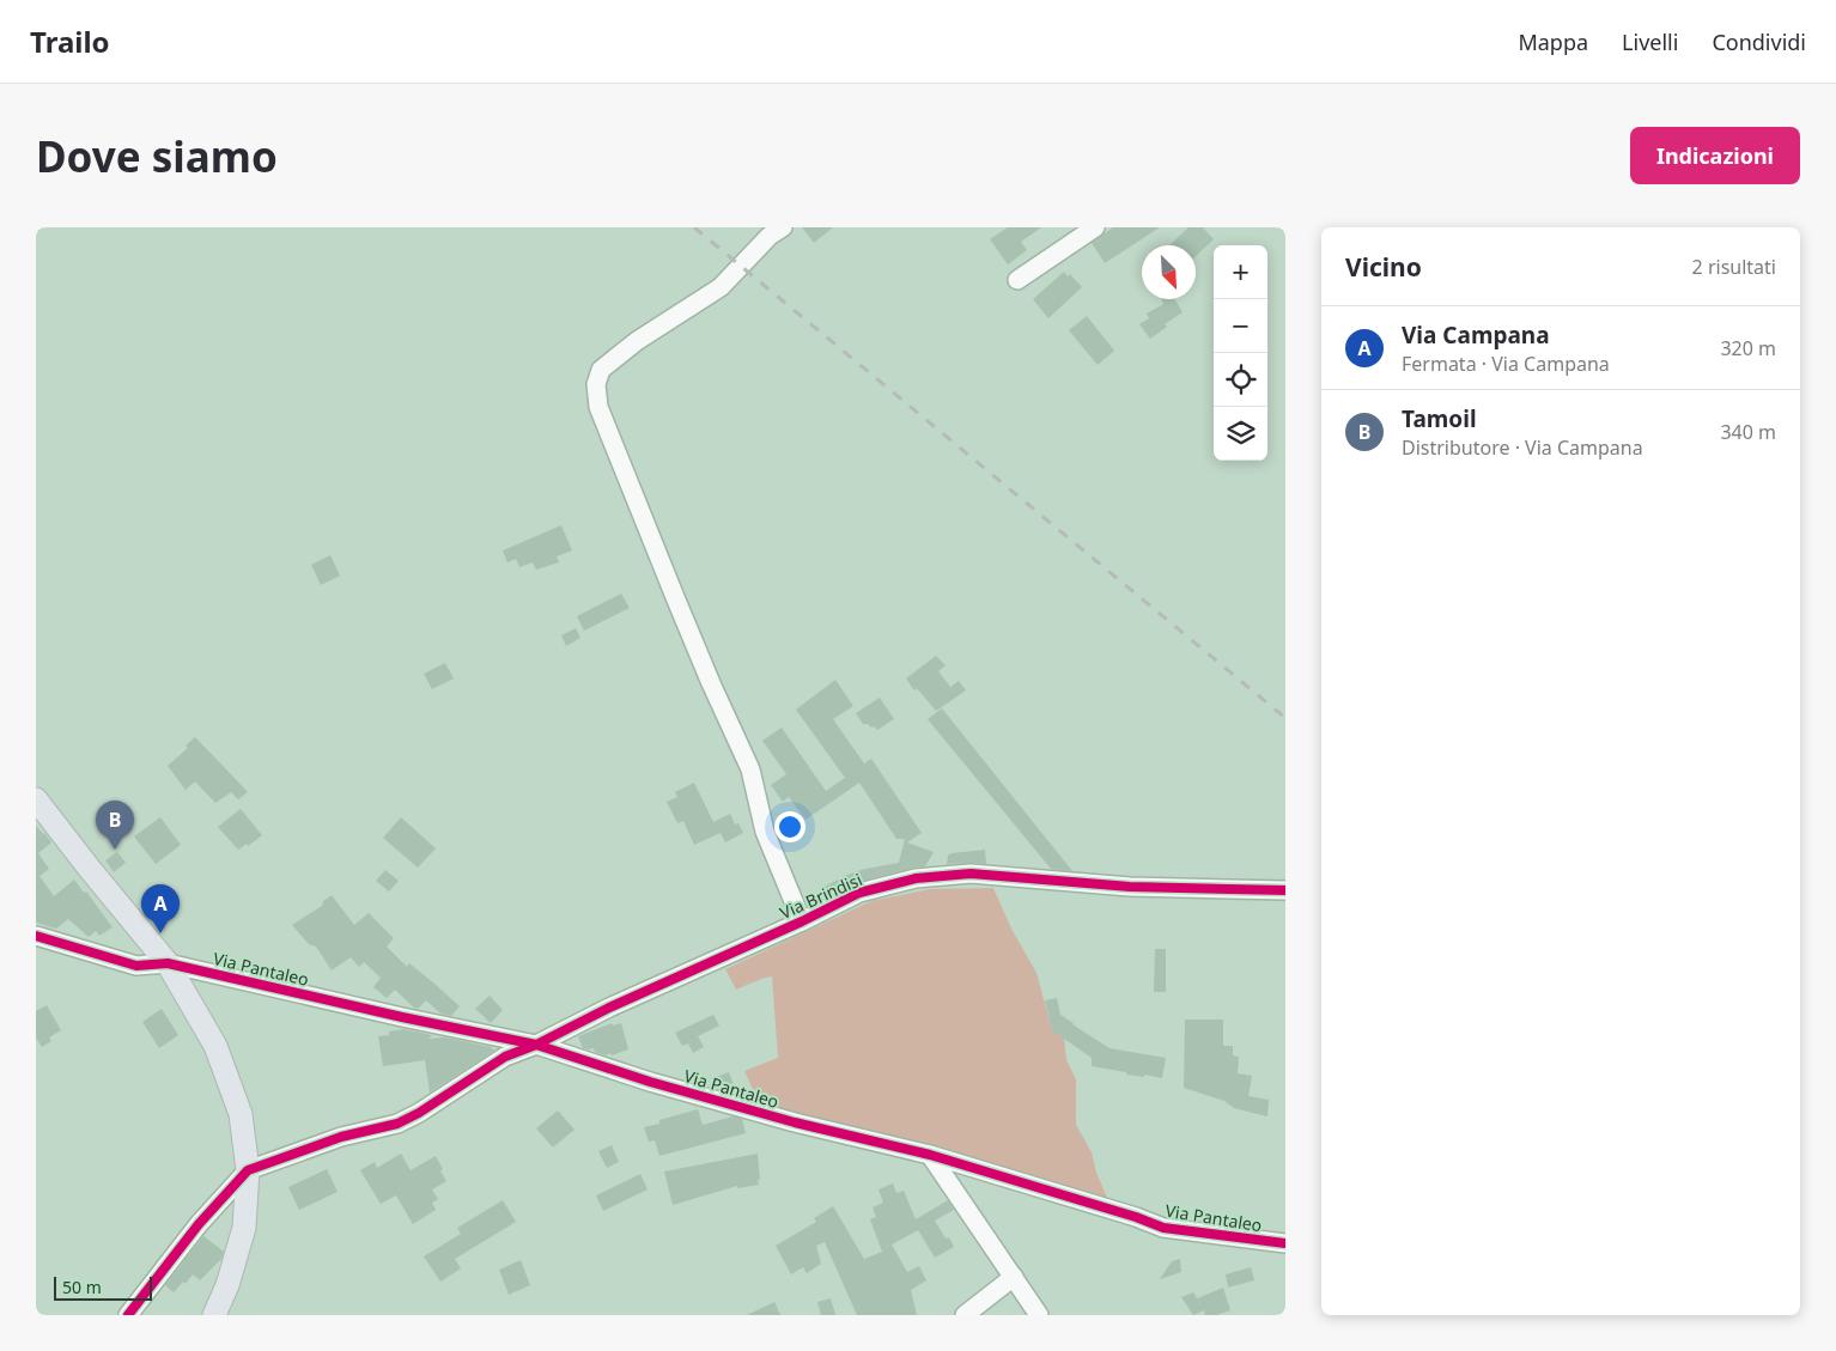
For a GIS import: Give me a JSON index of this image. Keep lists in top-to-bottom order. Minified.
{"streets":{"street":["Via Brindisi","Via Pantaleo"]},"crossings":[["Via Brindisi","Via Pantaleo"]],"scale_bar":"50 m","north":"bottom right","page":{"header":"Trailo","nav":["Mappa","Livelli","Condividi"],"buttons":"Indicazioni","title":"Dove siamo","heading":["Vicino","2 risultati"],"map_buttons":["+","−"],"list":[{"mark":"A","name":"Via Campana","note":"Fermata · Via Campana","value":"320 m"},{"mark":"B","name":"Tamoil","note":"Distributore · Via Campana","value":"340 m"}],"pins":["B","A"],"scale":"50 m"}}
